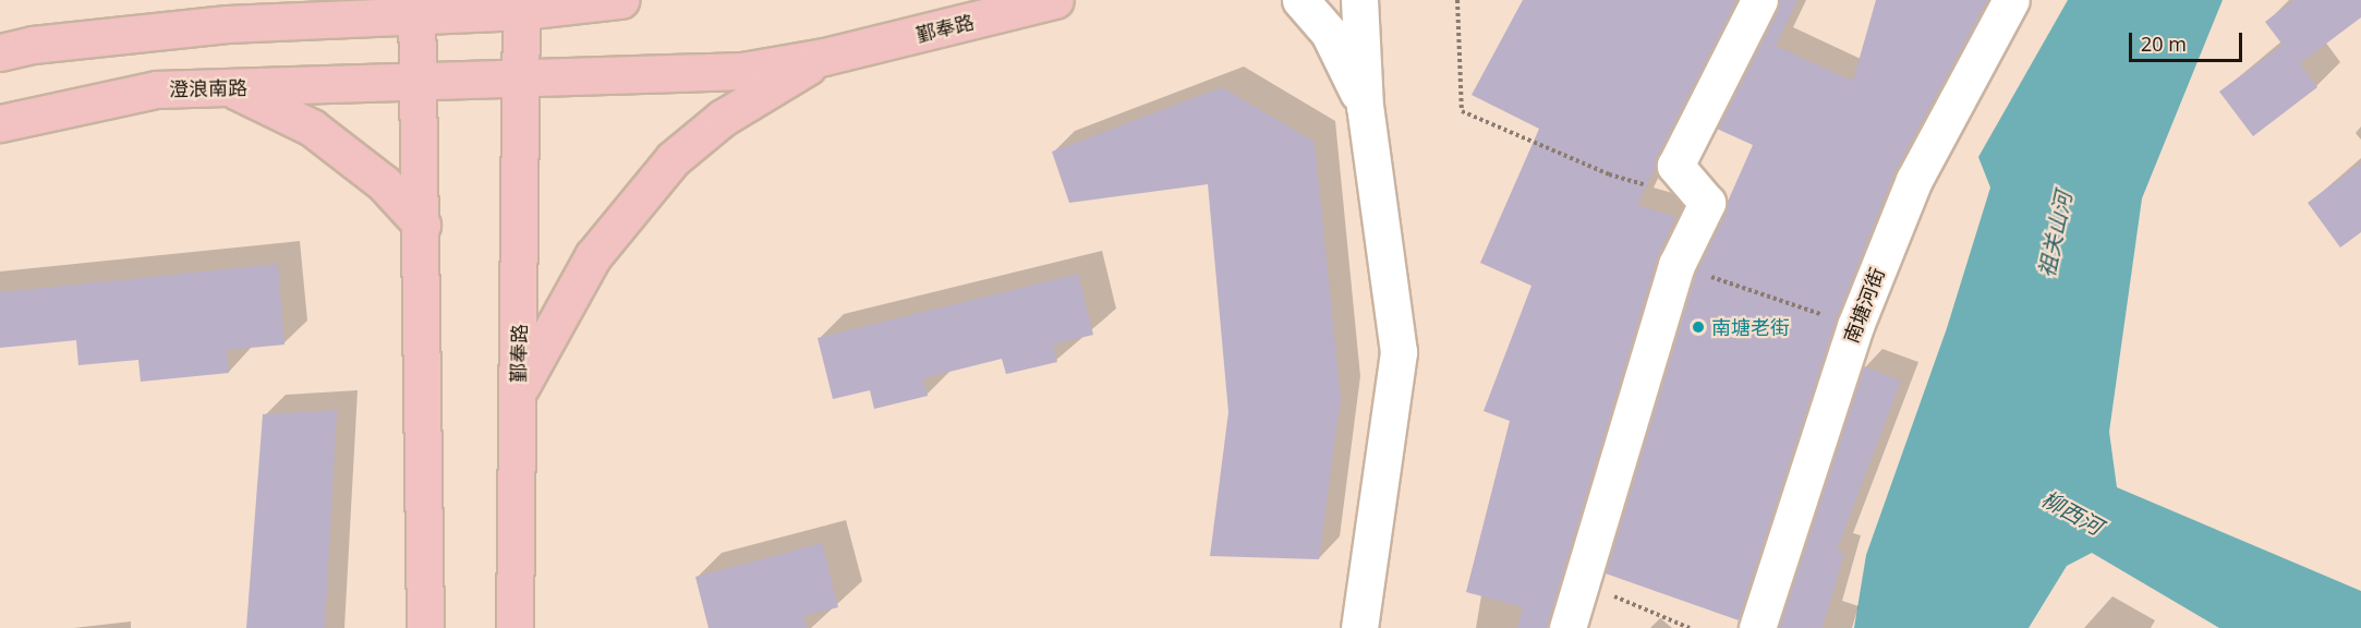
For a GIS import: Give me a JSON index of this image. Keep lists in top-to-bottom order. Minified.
{"streets":{"main road":["鄞奉路","澄浪南路"],"street":["南塘河街"]},"crossings":[["鄞奉路","澄浪南路"]],"water":["祖关山河","柳西河"],"places":["南塘老街"],"scale_bar":"20 m"}
